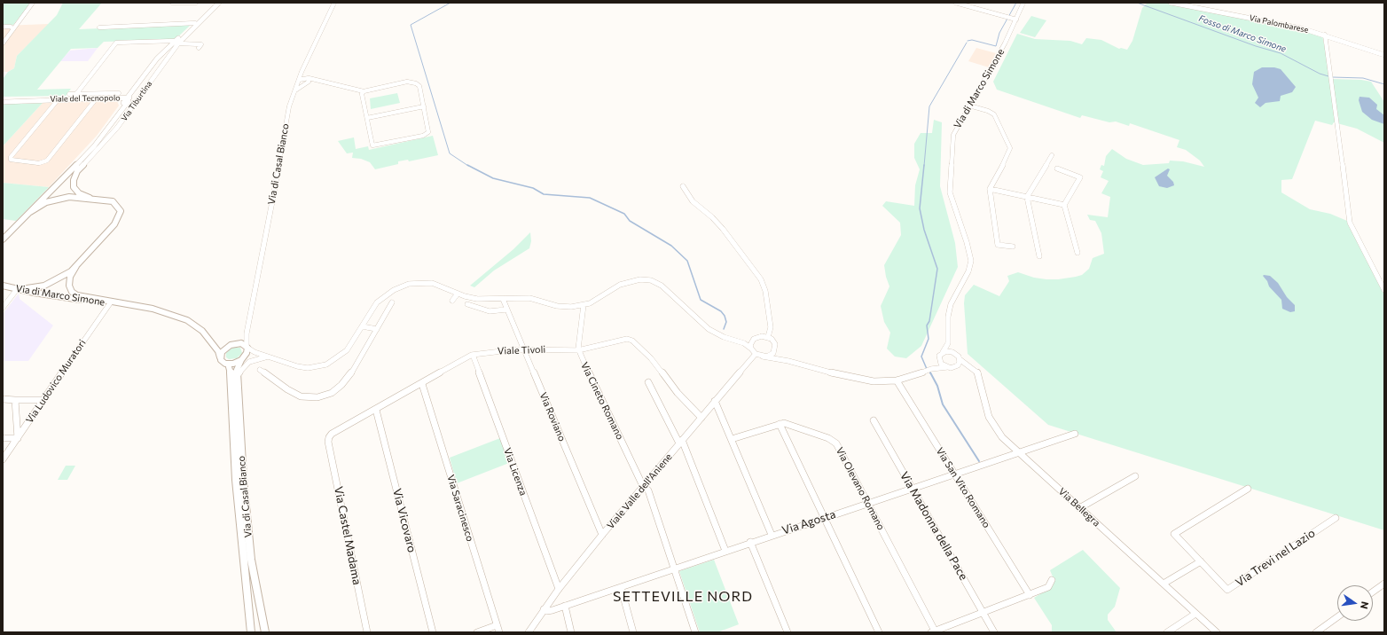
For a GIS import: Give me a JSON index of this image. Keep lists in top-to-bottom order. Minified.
{"streets":{"main road":["Via Palombarese","Via di Marco Simone","Viale del Tecnopolo","Via Tiburtina","Via di Casal Bianco"],"street":["Viale Tivoli","Via Ludovico Muratori","Via Cineto Romano","Via Roviano","Via Licenza","Via San Vito Romano","Via Olevano Romano","Viale Valle dell'Aniene","Via Bellegra","Via Saracinesco","Via Vicovaro","Via Agosta","Via Madonna della Pace","Via Castel Madama","Via Trevi nel Lazio"]},"crossings":[["Via di Marco Simone","Via di Casal Bianco"],["Via di Marco Simone","Via Ludovico Muratori"],["Via di Marco Simone","Via Bellegra"],["Viale del Tecnopolo","Via Tiburtina"],["Viale Tivoli","Via Cineto Romano"],["Viale Tivoli","Via Roviano"],["Viale Tivoli","Via Licenza"],["Viale Tivoli","Viale Valle dell'Aniene"],["Viale Tivoli","Via Saracinesco"],["Viale Tivoli","Via Vicovaro"],["Viale Tivoli","Via Castel Madama"],["Via Cineto Romano","Viale Valle dell'Aniene"],["Via Cineto Romano","Via Agosta"],["Via Roviano","Viale Valle dell'Aniene"],["Via Licenza","Viale Valle dell'Aniene"],["Via San Vito Romano","Via Agosta"],["Via Olevano Romano","Via Agosta"],["Viale Valle dell'Aniene","Via Agosta"],["Via Bellegra","Via Agosta"],["Via Agosta","Via Madonna della Pace"]],"districts":["SETTEVILLE NORD"],"water":["Fosso di Marco Simone"],"north":"right"}
